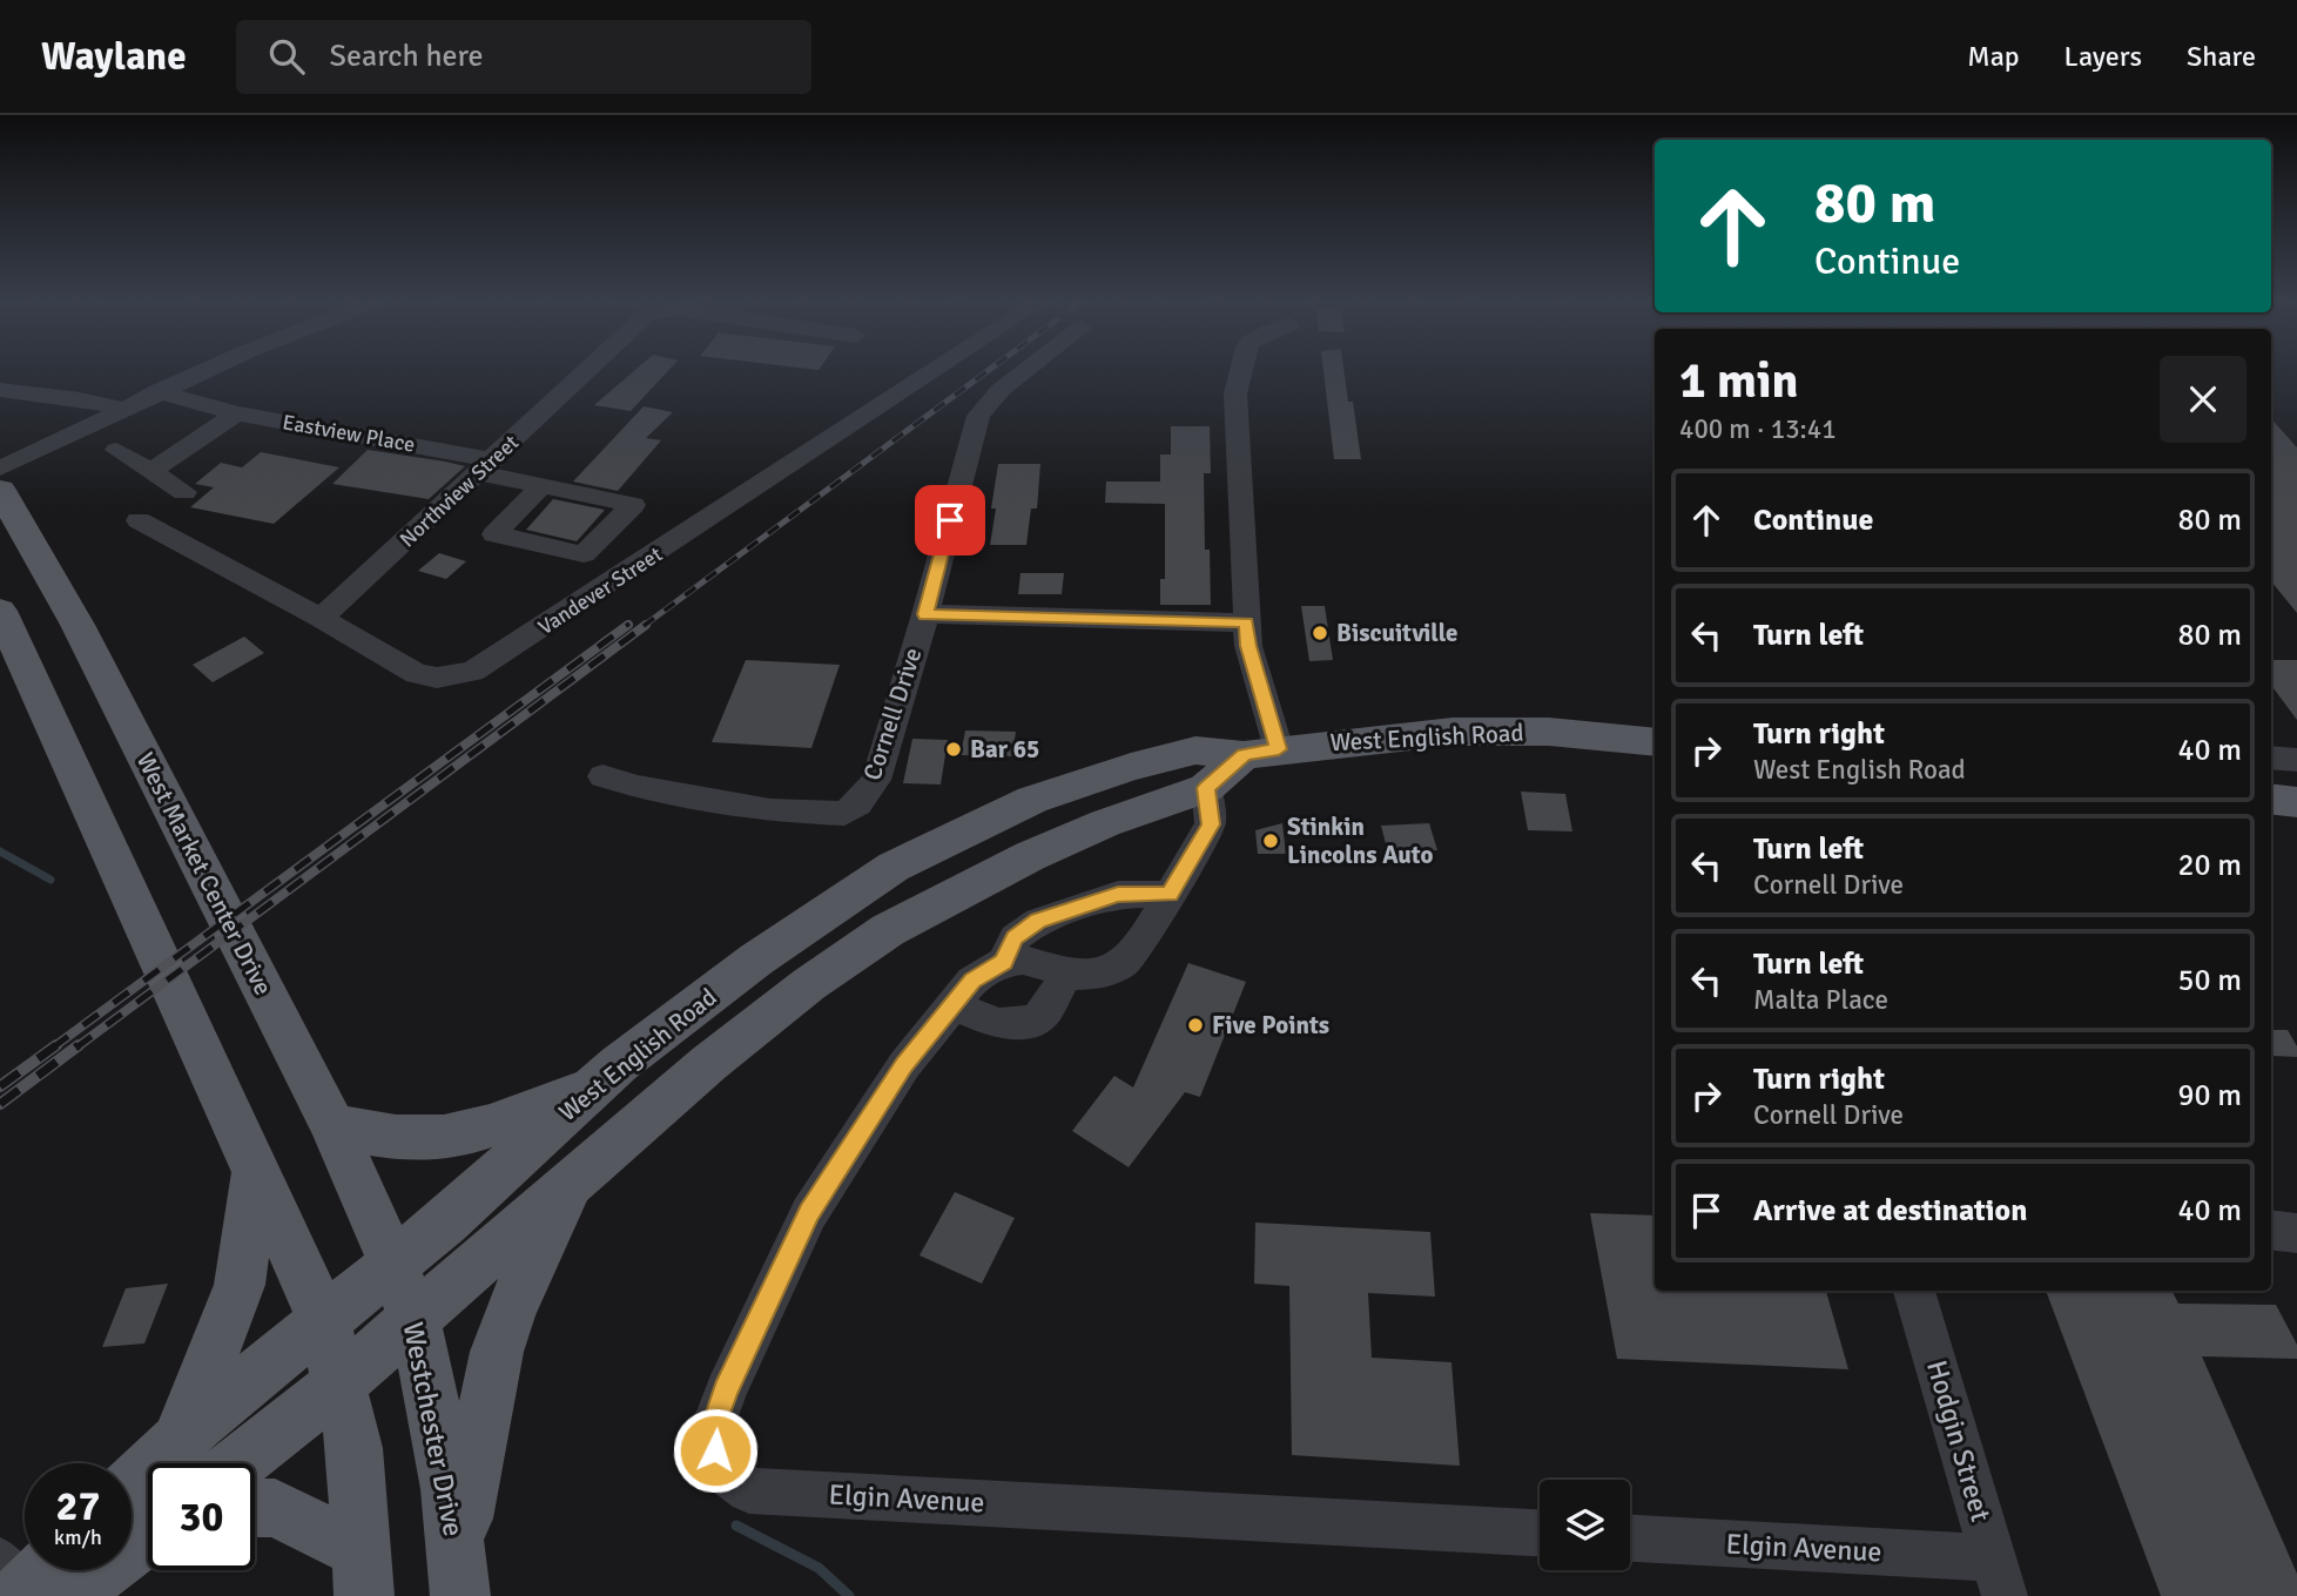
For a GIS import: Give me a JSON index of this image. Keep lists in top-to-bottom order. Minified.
{"streets":{"main road":["West English Road","West Market Center Drive","Westchester Drive"],"street":["Eastview Place","Northview Street","Vandever Street","Cornell Drive","Hodgin Street","Elgin Avenue"]},"crossings":[["Eastview Place","Northview Street"],["Northview Street","Vandever Street"],["West English Road","West Market Center Drive"],["West English Road","Westchester Drive"],["West Market Center Drive","Westchester Drive"],["Hodgin Street","Elgin Avenue"]],"places":["Biscuitville","Bar 65","Stinkin Lincolns Auto","Five Points"],"page":{"header":"Waylane","search":"Search here","nav":["Map","Layers","Share"],"turn":["80 m","Continue"],"heading":["1 min","400 m · 13:41"],"list":[{"name":"Continue","value":"80 m"},{"name":"Turn left","value":"80 m"},{"name":"Turn right","note":"West English Road","value":"40 m"},{"name":"Turn left","note":"Cornell Drive","value":"20 m"},{"name":"Turn left","note":"Malta Place","value":"50 m"},{"name":"Turn right","note":"Cornell Drive","value":"90 m"},{"name":"Arrive at destination","value":"40 m"}],"speed":"27 km/h","limit":"30"}}
